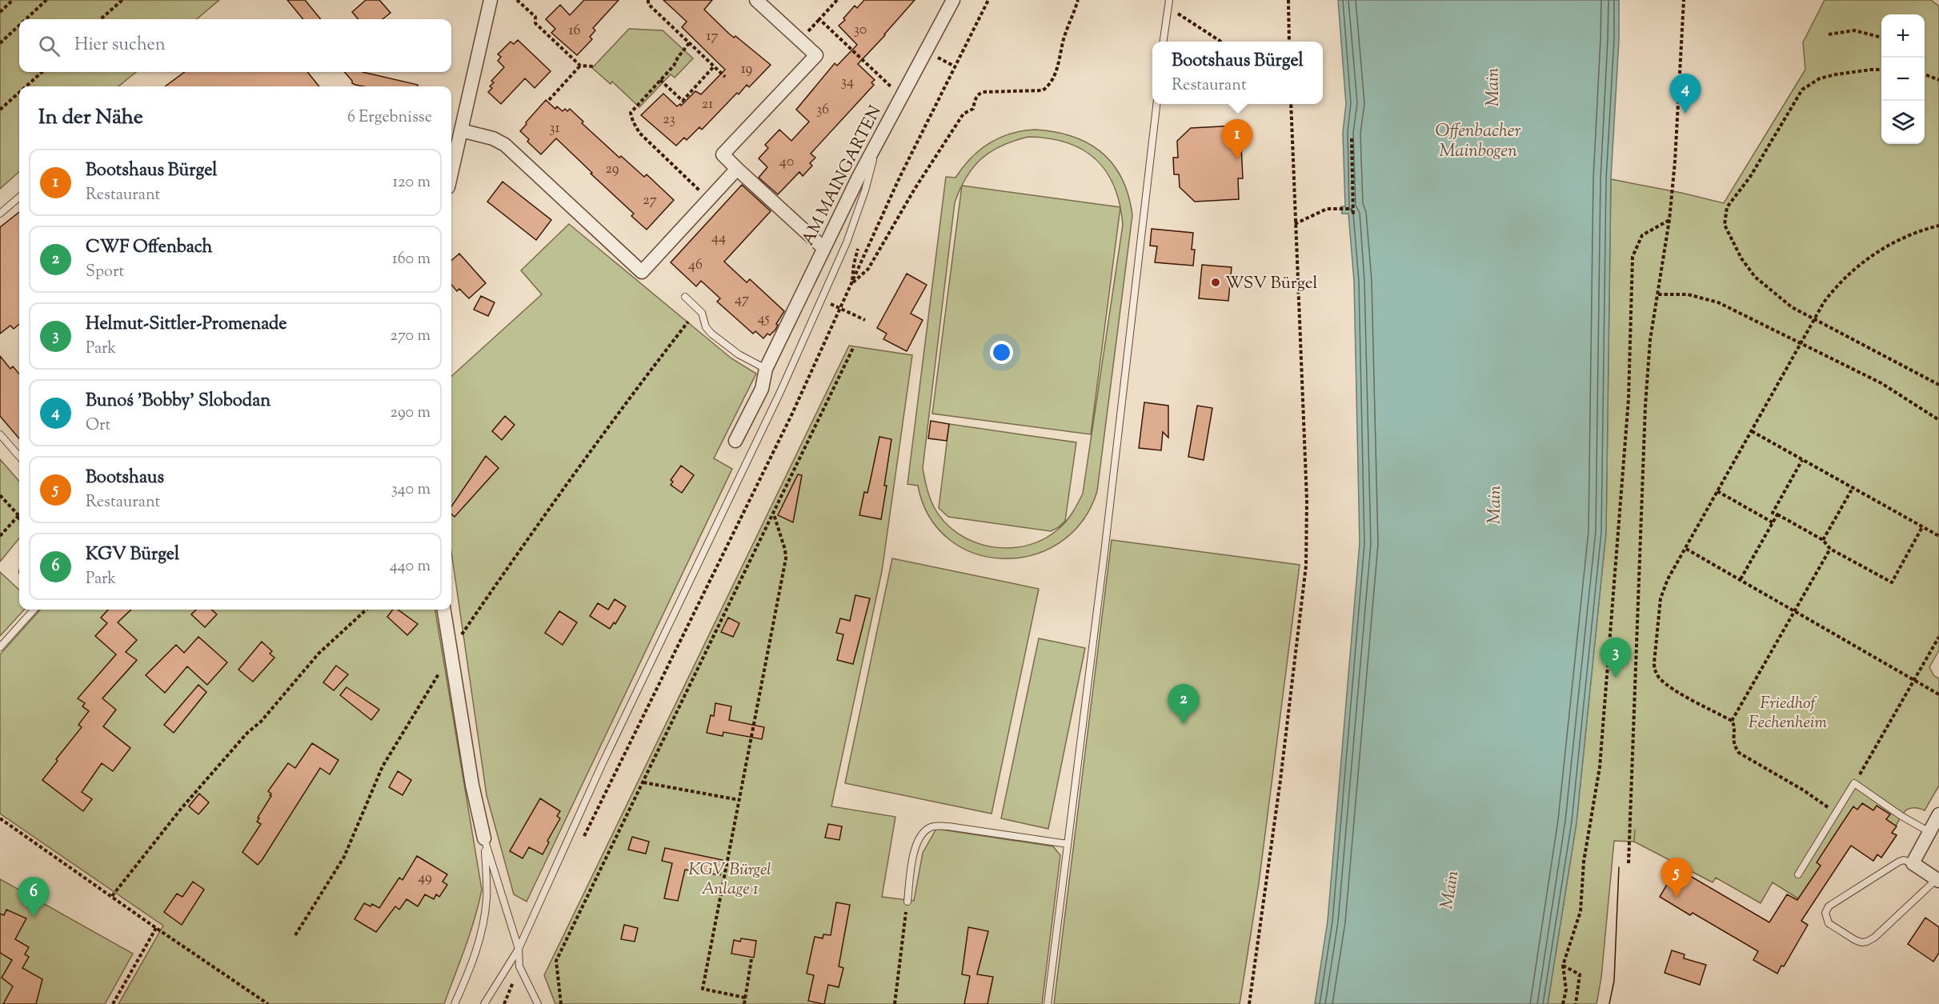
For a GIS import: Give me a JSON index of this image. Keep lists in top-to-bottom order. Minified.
{"streets":{"street":["AM MAINGARTEN"]},"water":["Main","Offenbacher Mainbogen"],"parks":["Friedhof Fechenheim","KGV Bürgel Anlage 1"],"places":["WSV Bürgel"],"house_numbers":["30","16","17","19","34","21","36","23","31","40","29","27","44","46","47","45","49"],"page":{"map_buttons":["+","−"],"search":"Hier suchen","popup":["Bootshaus Bürgel","Restaurant"],"pins":["4","1","3","2","5","6"],"heading":["In der Nähe","6 Ergebnisse"],"list":[{"mark":"1","name":"Bootshaus Bürgel","note":"Restaurant","value":"120 m"},{"mark":"2","name":"CWF Offenbach","note":"Sport","value":"160 m"},{"mark":"3","name":"Helmut-Sittler-Promenade","note":"Park","value":"270 m"},{"mark":"4","name":"Bunoś 'Bobby' Slobodan","note":"Ort","value":"290 m"},{"mark":"5","name":"Bootshaus","note":"Restaurant","value":"340 m"},{"mark":"6","name":"KGV Bürgel","note":"Park","value":"440 m"}]}}
